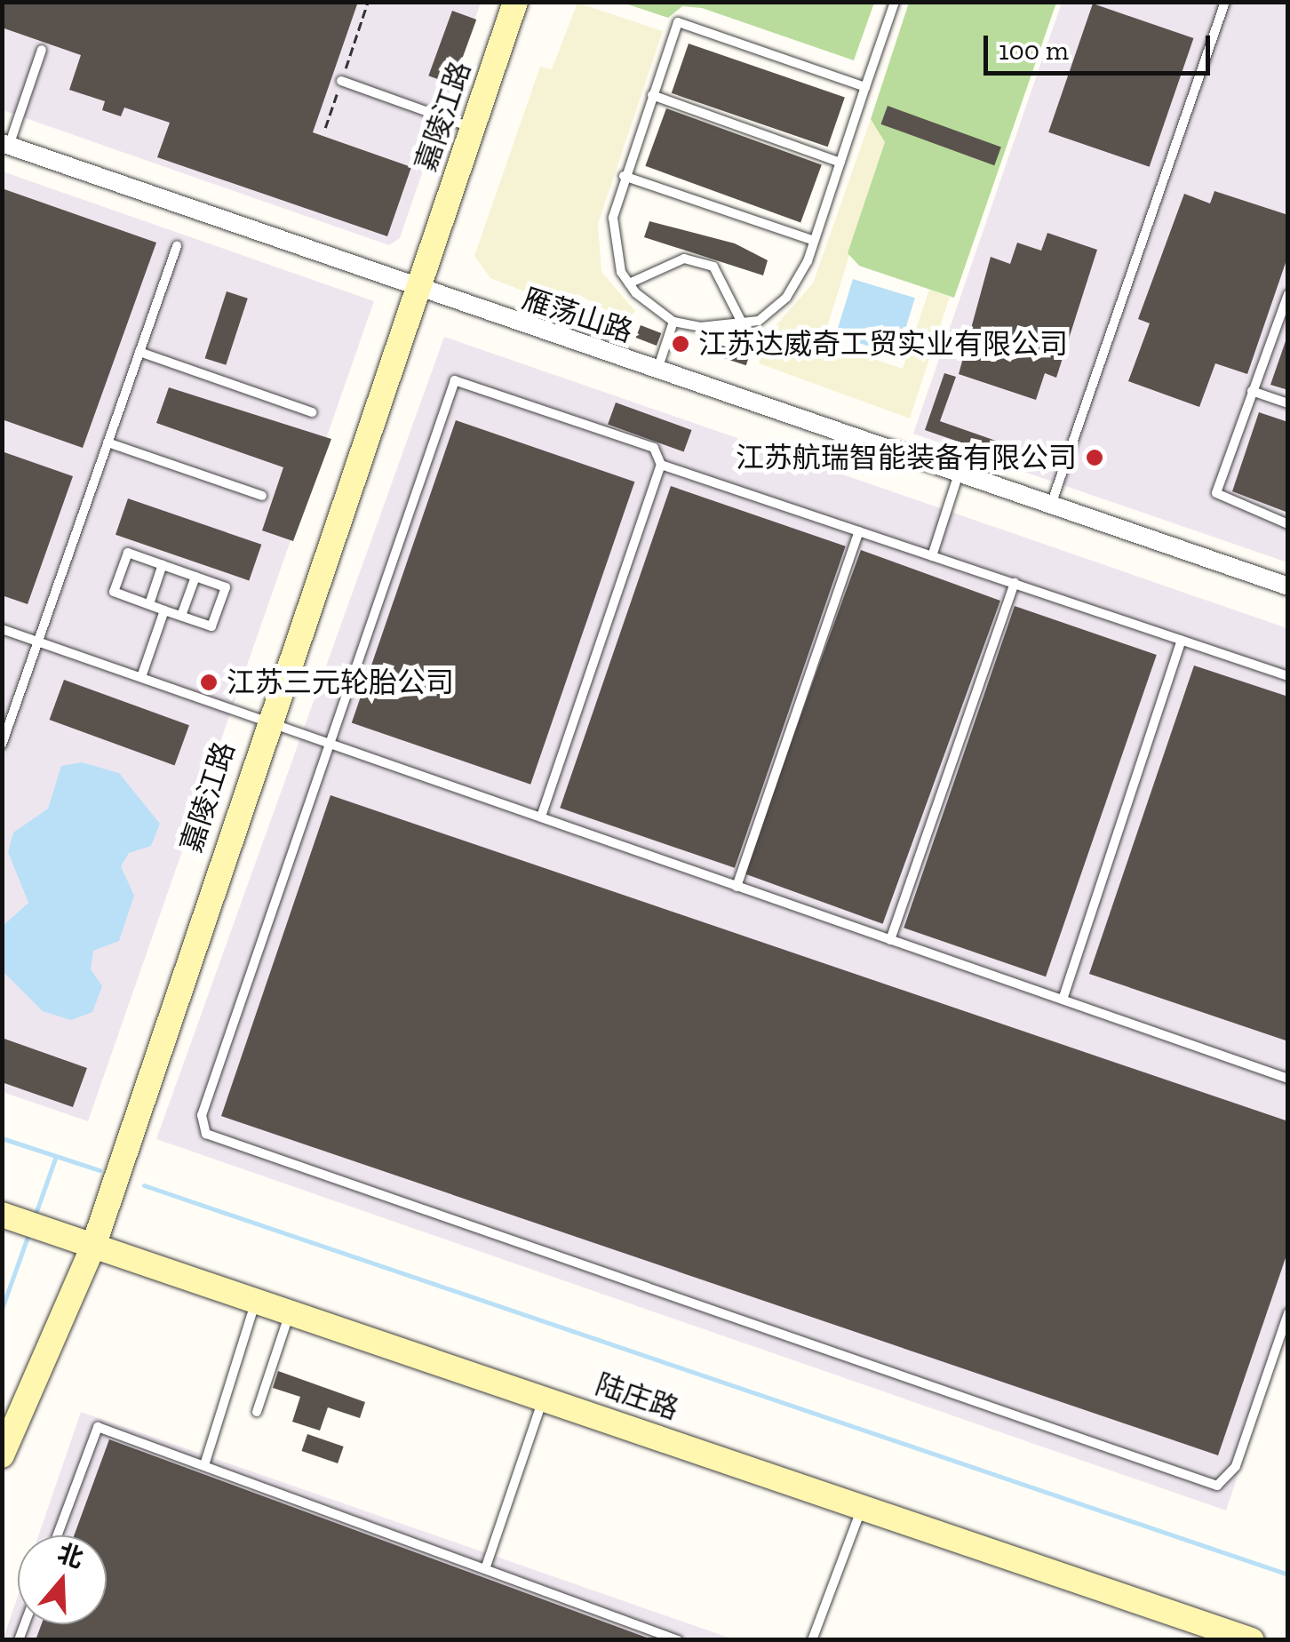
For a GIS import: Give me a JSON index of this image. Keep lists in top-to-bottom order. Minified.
{"streets":{"street":["嘉陵江路","雁荡山路","陆庄路"]},"crossings":[["嘉陵江路","雁荡山路"],["嘉陵江路","陆庄路"]],"places":["江苏达威奇工贸实业有限公司","江苏航瑞智能装备有限公司","江苏三元轮胎公司"],"scale_bar":"100 m","north":"top"}
